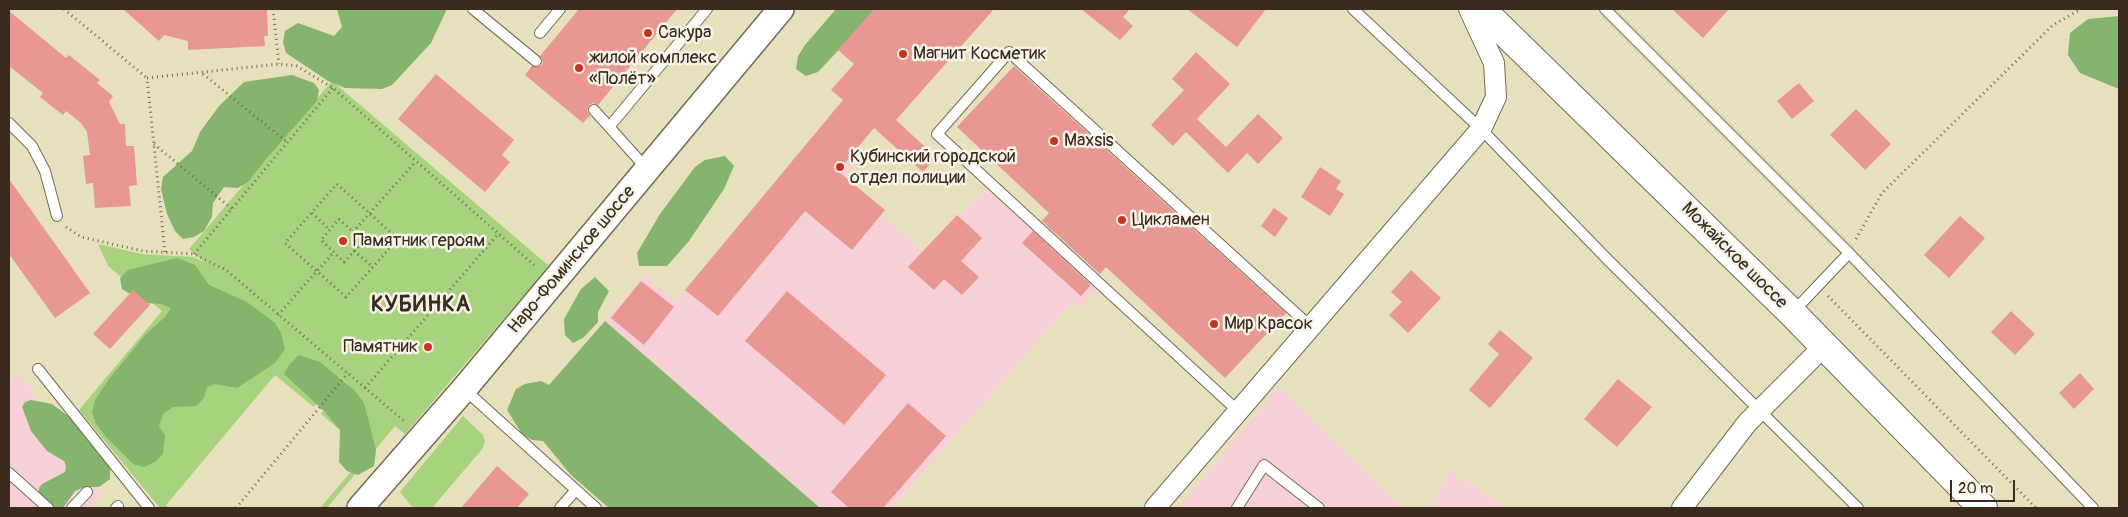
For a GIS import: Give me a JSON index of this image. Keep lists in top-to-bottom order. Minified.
{"streets":{"main road":["Можайское шоссе"],"street":["Наро-Фоминское шоссе"]},"districts":["КУБИНКА"],"places":["Сакура","Магнит Косметик","жилой комплекс «Полёт»","Maxsis","Кубинский городской отдел полиции","Цикламен","Памятник героям","Мир Красок","Памятник"],"scale_bar":"20 m"}
